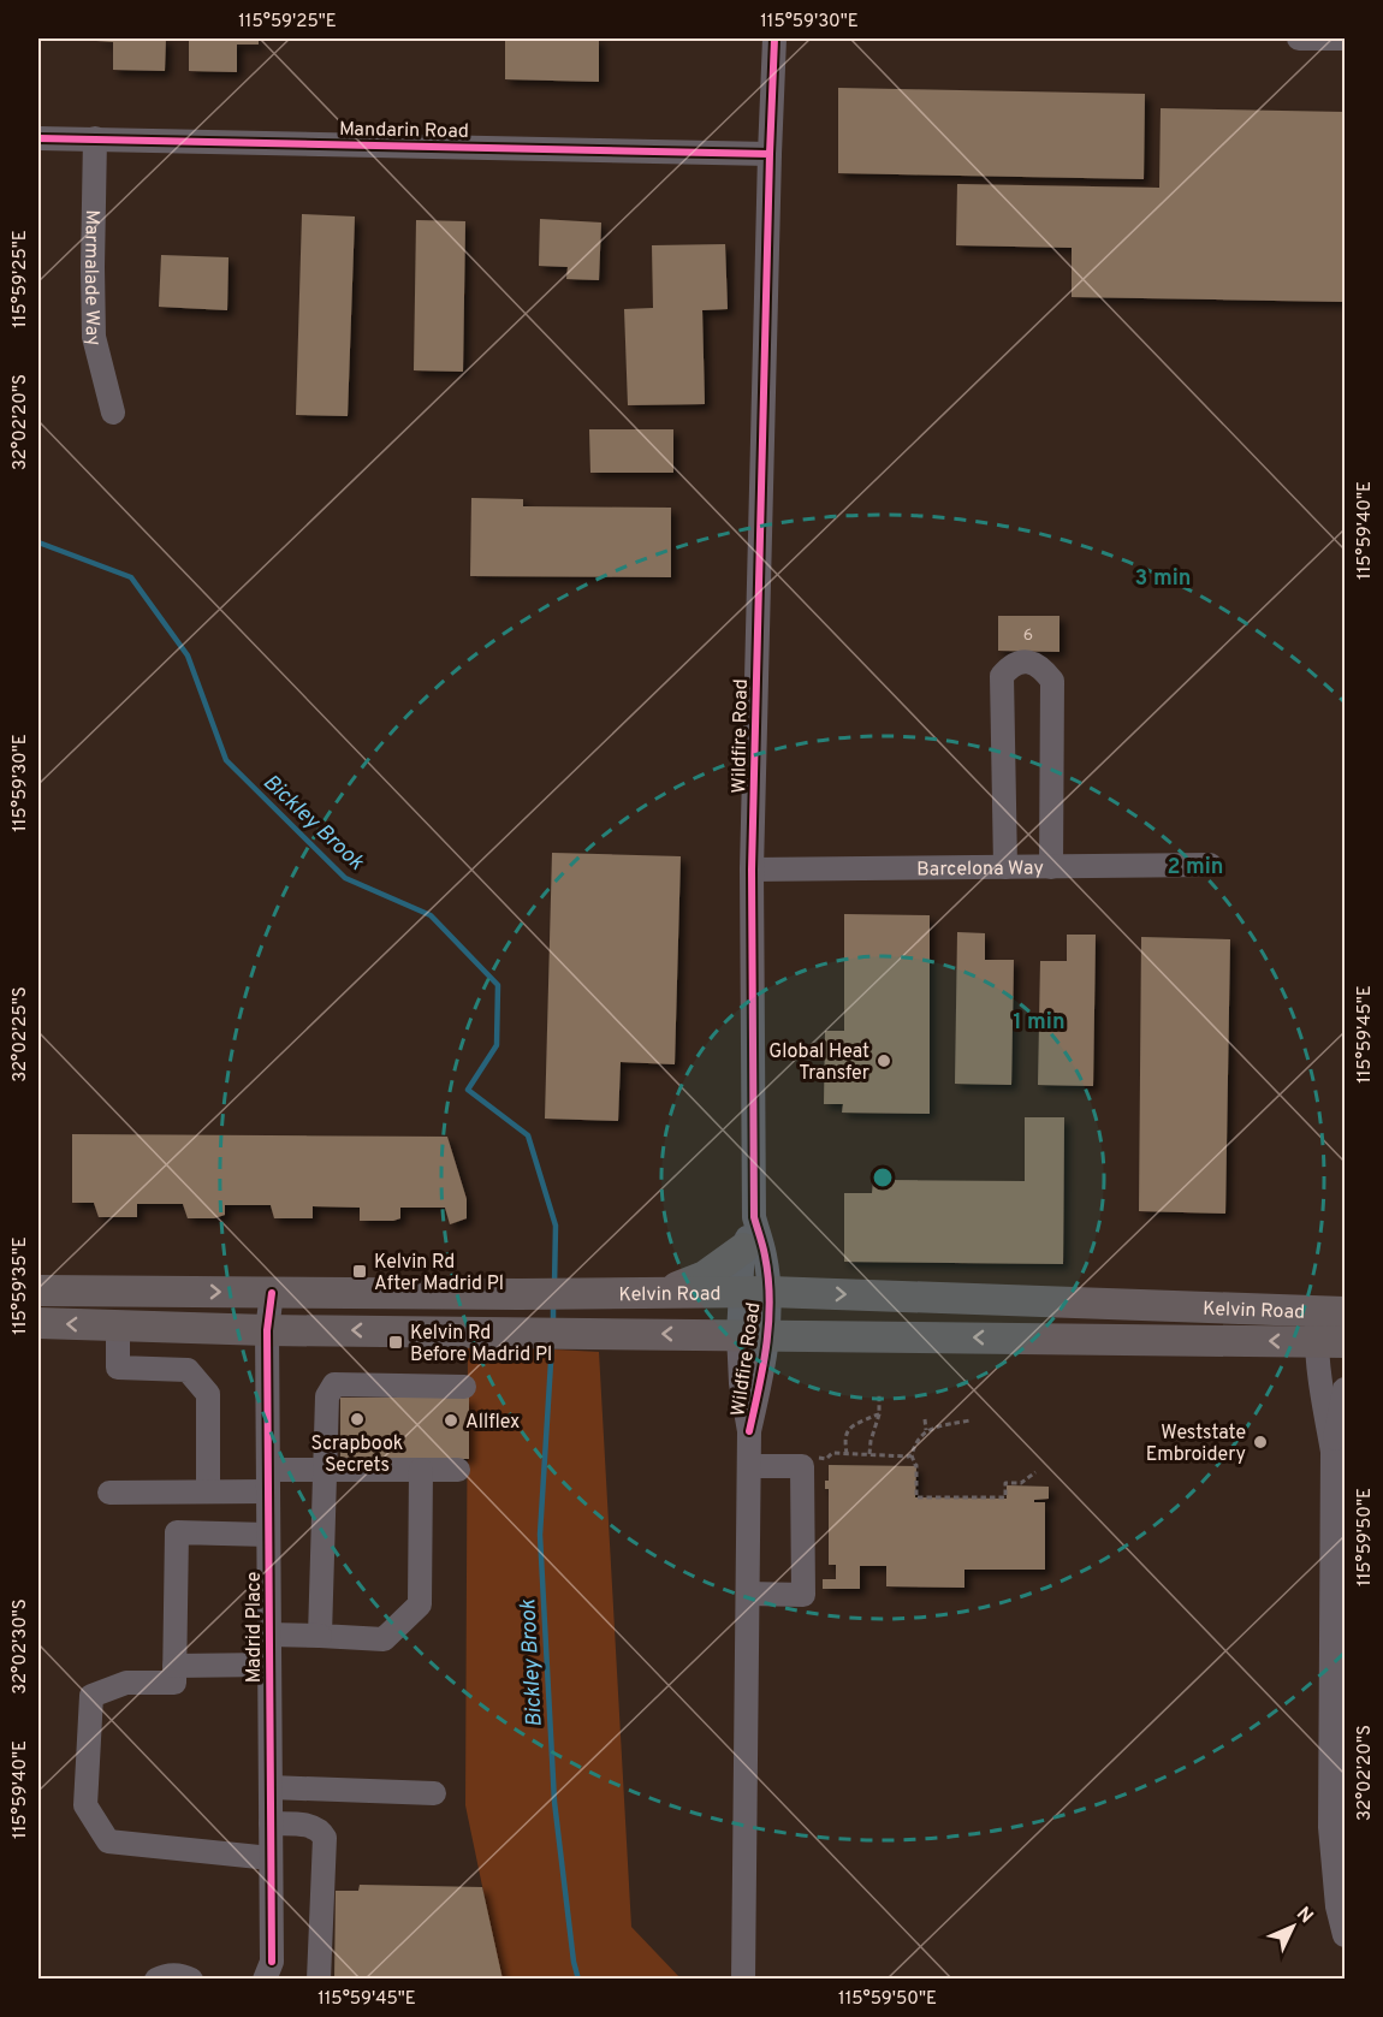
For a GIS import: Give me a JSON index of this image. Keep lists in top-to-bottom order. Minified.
{"streets":{"main road":["Kelvin Road"],"street":["Mandarin Road","Marmalade Way","Wildfire Road","Barcelona Way","Madrid Place"]},"crossings":[["Mandarin Road","Marmalade Way"],["Mandarin Road","Wildfire Road"],["Wildfire Road","Barcelona Way"],["Wildfire Road","Kelvin Road"],["Kelvin Road","Madrid Place"]],"water":["Bickley Brook"],"places":{"other":["Global Heat Transfer","Scrapbook Secrets","Allflex","Weststate Embroidery"],"transit":["Kelvin Rd After Madrid Pl","Kelvin Rd Before Madrid Pl"]},"house_numbers":["6"],"north":"top right","coordinates":["115°59'25\"E","115°59'30\"E","32°02'20\"S","115°59'40\"E","115°59'45\"E","32°02'25\"S","115°59'35\"E","115°59'50\"E","32°02'30\"S"],"rings":["3 min","2 min","1 min"]}
